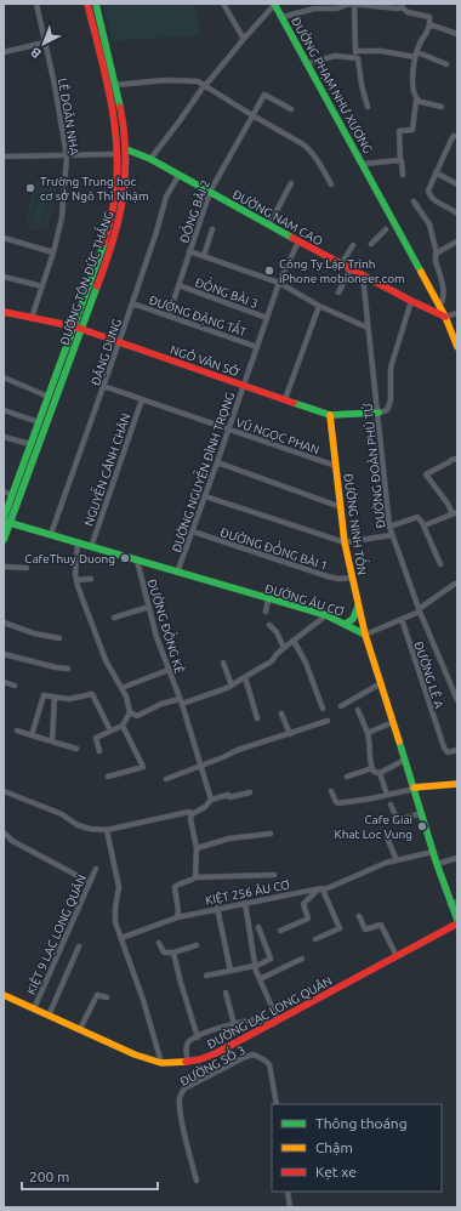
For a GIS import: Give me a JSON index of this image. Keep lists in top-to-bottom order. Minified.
{"streets":{"main road":["ĐƯỜNG PHẠM NHƯ XƯƠNG","ĐƯỜNG NAM CAO","ĐƯỜNG TÔN ĐỨC THẮNG","NGÔ VĂN SỞ","ĐƯỜNG NINH TỐN","ĐƯỜNG ÂU CƠ","ĐƯỜNG LẠC LONG QUÂN"],"street":["LÊ DOÃN NHẠ","ĐỒNG BÀI 2","ĐỒNG BÀI 3","ĐƯỜNG ĐẶNG TẤT","ĐẶNG DUNG","VŨ NGỌC PHAN","ĐƯỜNG ĐOÀN PHÚ TỨ","NGUYỄN CẢNH CHÂN","ĐƯỜNG NGUYỄN ĐÌNH TRỌNG","ĐƯỜNG ĐỒNG BÀI 1","ĐƯỜNG ĐỒNG KÈ","ĐƯỜNG LÊ A","KIỆT 256 ÂU CƠ","KIỆT 9 LẠC LONG QUÂN","ĐƯỜNG SỐ 3"]},"crossings":[["ĐƯỜNG PHẠM NHƯ XƯƠNG","ĐƯỜNG NAM CAO"],["LÊ DOÃN NHẠ","NGÔ VĂN SỞ"],["ĐỒNG BÀI 2","ĐƯỜNG NAM CAO"],["ĐỒNG BÀI 2","ĐỒNG BÀI 3"],["ĐỒNG BÀI 2","ĐƯỜNG ĐẶNG TẤT"],["ĐƯỜNG NAM CAO","ĐƯỜNG TÔN ĐỨC THẮNG"],["ĐƯỜNG NAM CAO","ĐẶNG DUNG"],["ĐƯỜNG NAM CAO","ĐƯỜNG ĐOÀN PHÚ TỨ"],["ĐƯỜNG NAM CAO","ĐƯỜNG NGUYỄN ĐÌNH TRỌNG"],["ĐƯỜNG TÔN ĐỨC THẮNG","NGÔ VĂN SỞ"],["ĐƯỜNG TÔN ĐỨC THẮNG","ĐƯỜNG ÂU CƠ"],["ĐỒNG BÀI 3","ĐƯỜNG NGUYỄN ĐÌNH TRỌNG"],["ĐƯỜNG ĐẶNG TẤT","ĐẶNG DUNG"],["ĐƯỜNG ĐẶNG TẤT","ĐƯỜNG NGUYỄN ĐÌNH TRỌNG"],["ĐẶNG DUNG","NGÔ VĂN SỞ"],["ĐẶNG DUNG","VŨ NGỌC PHAN"],["ĐẶNG DUNG","ĐƯỜNG ÂU CƠ"],["NGÔ VĂN SỞ","ĐƯỜNG NGUYỄN ĐÌNH TRỌNG"],["NGÔ VĂN SỞ","ĐƯỜNG NINH TỐN"],["VŨ NGỌC PHAN","NGUYỄN CẢNH CHÂN"],["VŨ NGỌC PHAN","ĐƯỜNG NGUYỄN ĐÌNH TRỌNG"],["VŨ NGỌC PHAN","ĐƯỜNG NINH TỐN"],["NGUYỄN CẢNH CHÂN","ĐƯỜNG ÂU CƠ"],["ĐƯỜNG NGUYỄN ĐÌNH TRỌNG","ĐƯỜNG ĐỒNG BÀI 1"],["ĐƯỜNG NGUYỄN ĐÌNH TRỌNG","ĐƯỜNG ÂU CƠ"],["ĐƯỜNG NINH TỐN","ĐƯỜNG ĐỒNG BÀI 1"],["ĐƯỜNG NINH TỐN","ĐƯỜNG ÂU CƠ"],["ĐƯỜNG ÂU CƠ","ĐƯỜNG ĐỒNG KÈ"],["KIỆT 9 LẠC LONG QUÂN","ĐƯỜNG LẠC LONG QUÂN"]],"places":["Trường Trung học cơ sở Ngô Thì Nhậm","Công Ty Lập Trình iPhone mobioneer.com","CafeThuy Duong","Cafe Giai Khat Loc Vung"],"legend":["Thông thoáng","Chậm","Kẹt xe"],"scale_bar":"200 m","north":"bottom left"}
